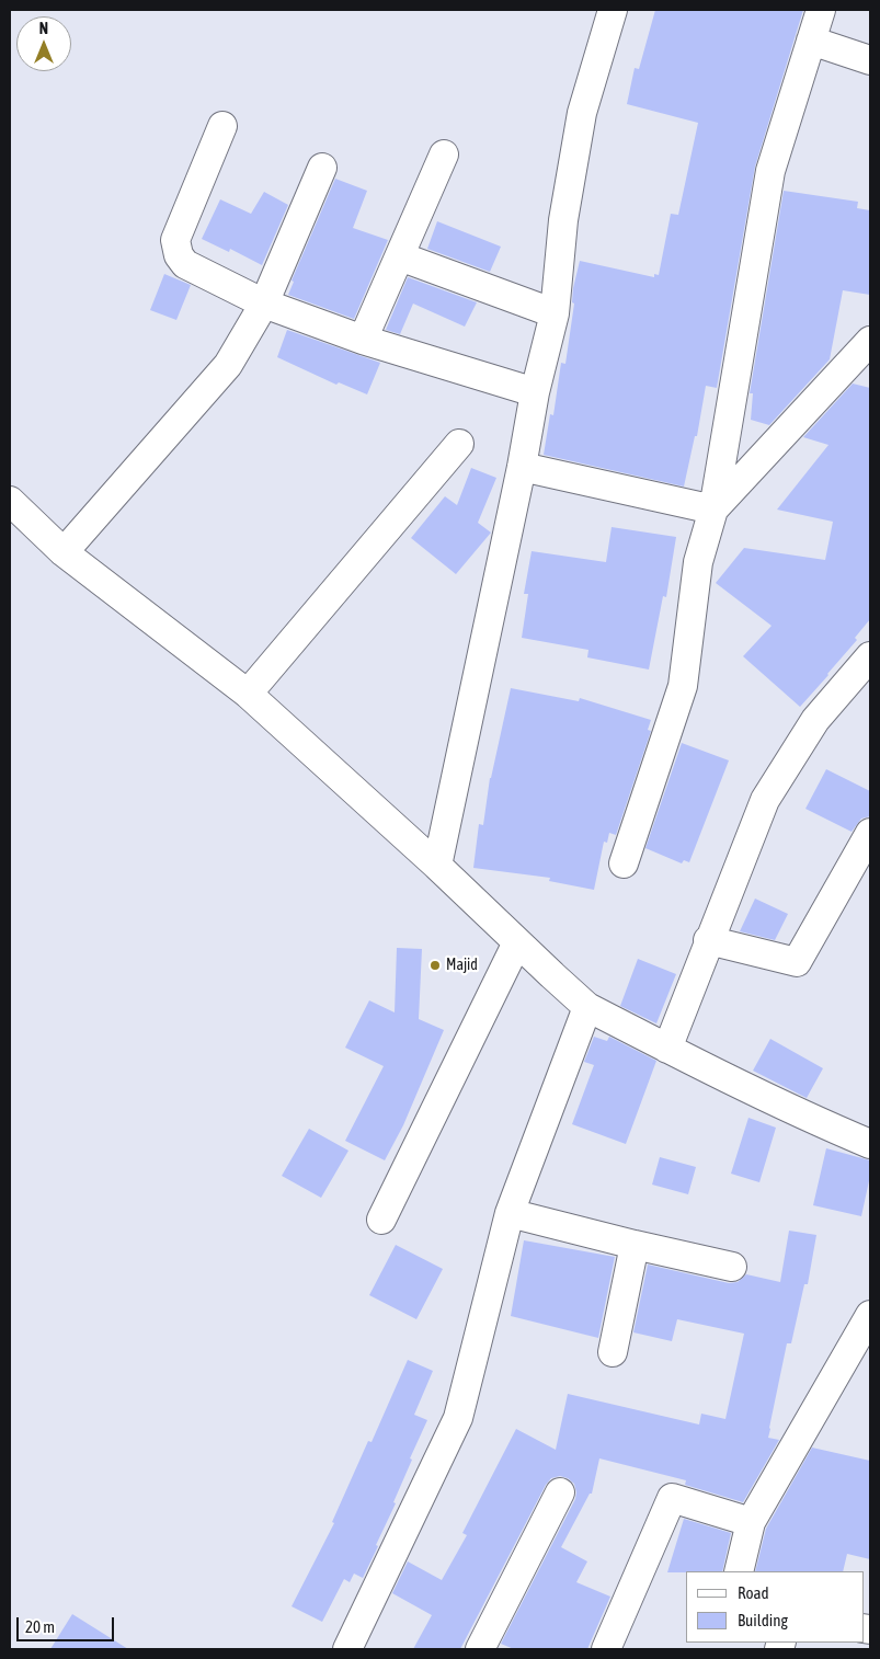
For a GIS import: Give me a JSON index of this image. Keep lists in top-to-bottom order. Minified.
{"places":["Majid"],"legend":["Road","Building"],"scale_bar":"20 m","north":"top"}
